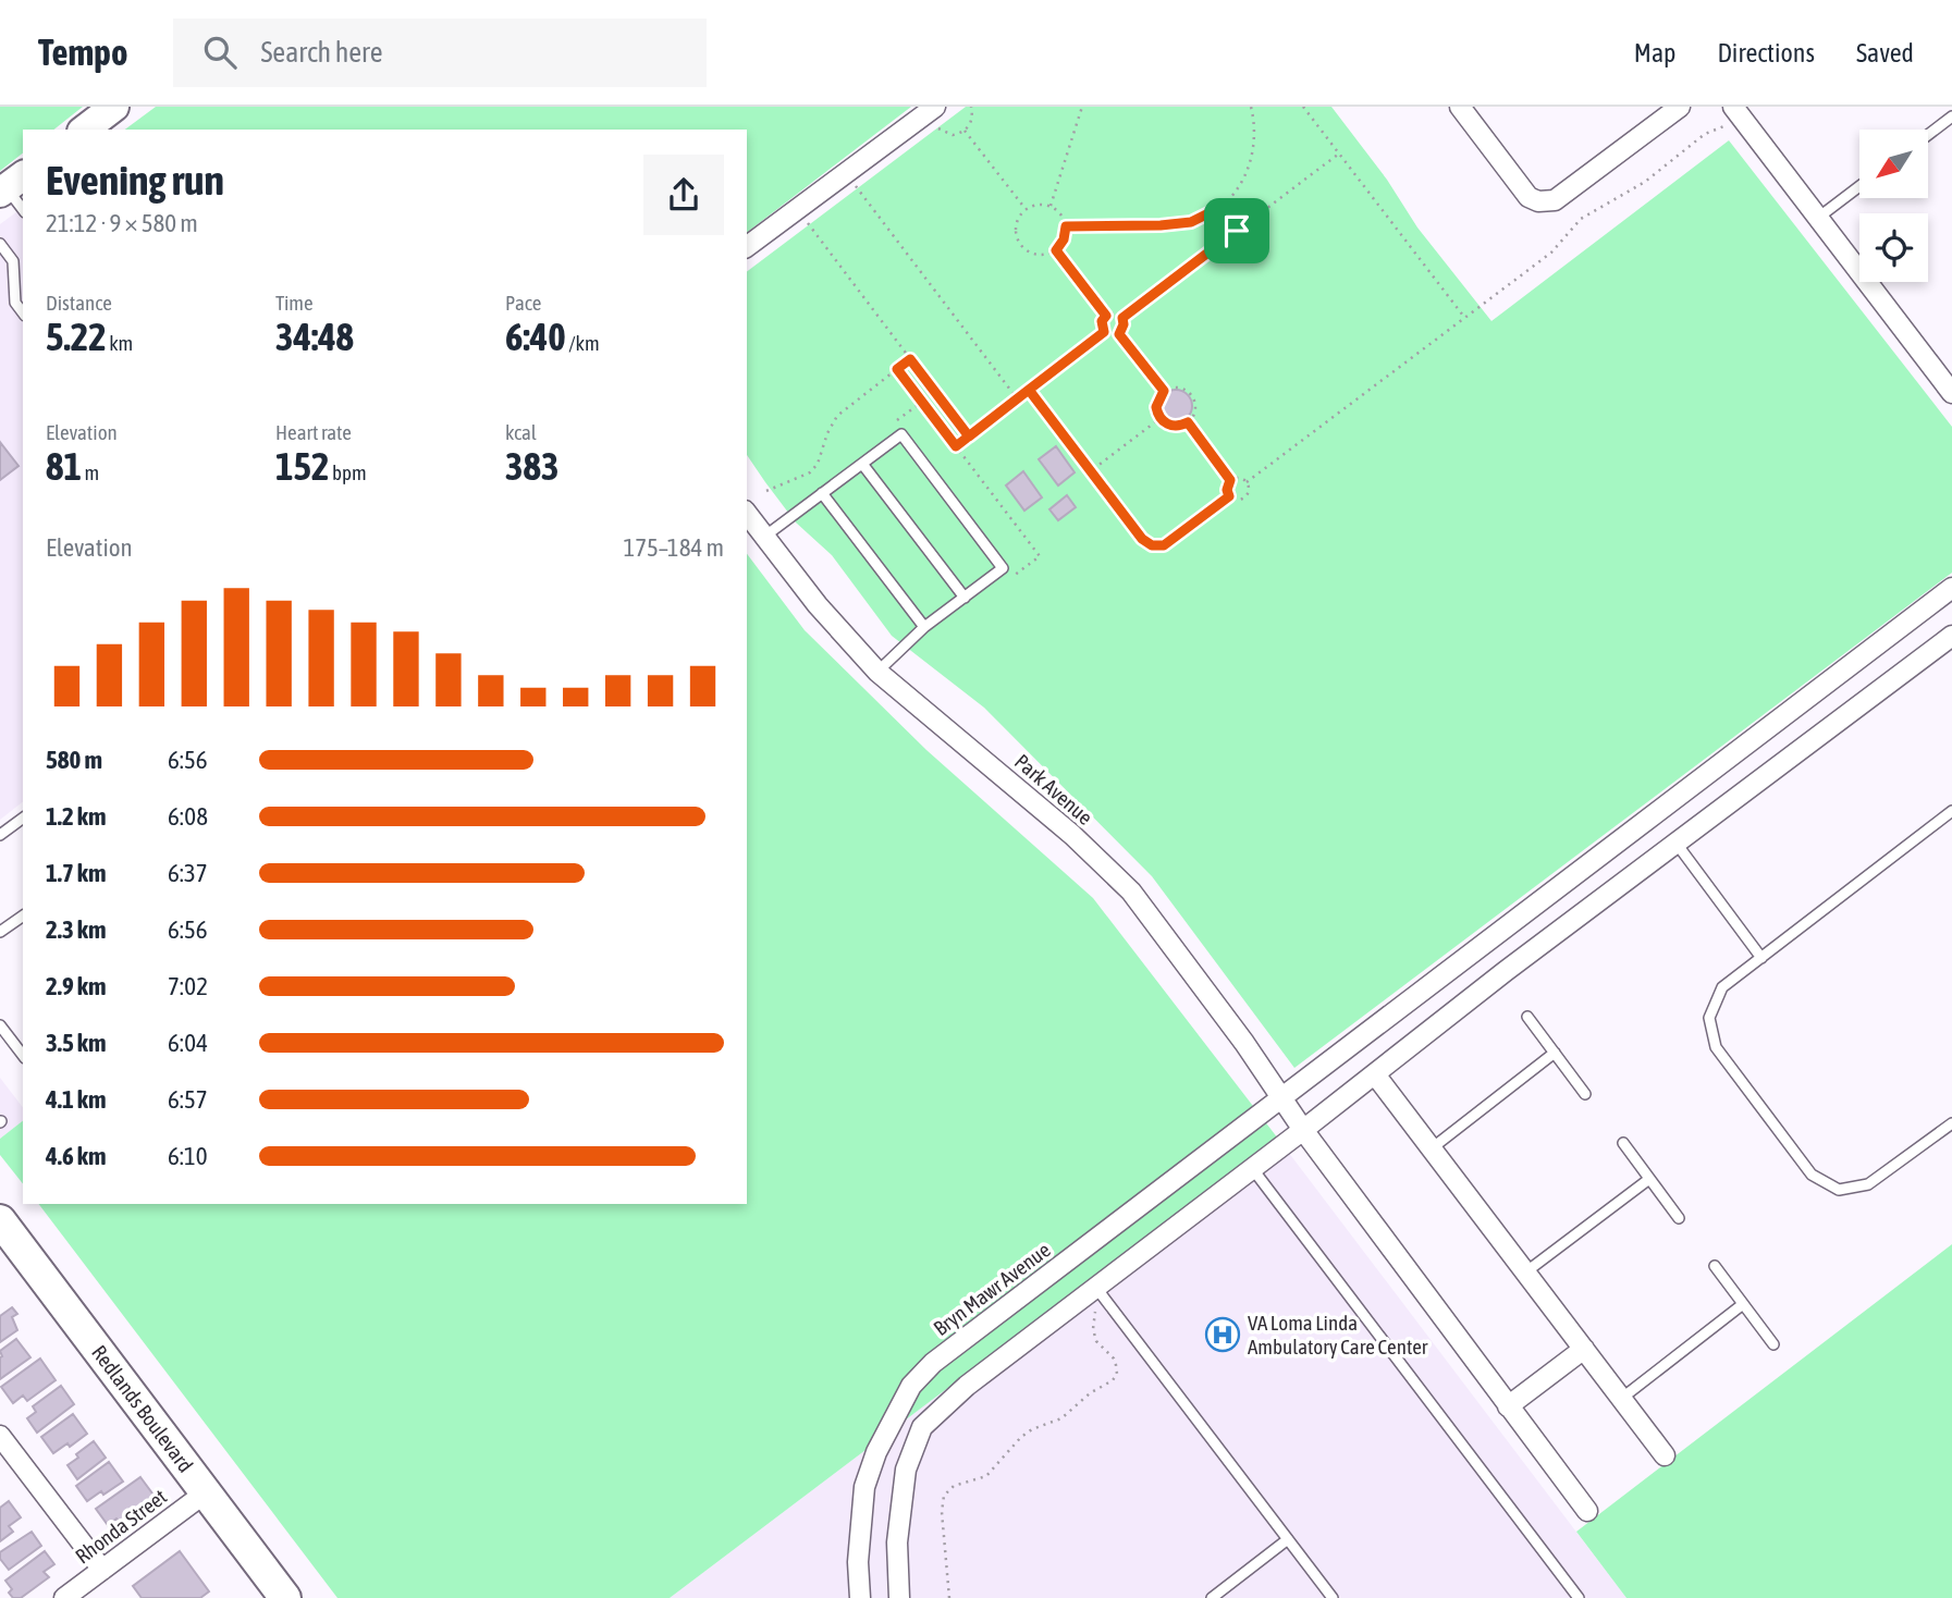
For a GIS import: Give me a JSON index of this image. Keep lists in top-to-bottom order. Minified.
{"streets":{"main road":["Redlands Boulevard"],"street":["Park Avenue","Bryn Mawr Avenue","Rhonda Street"]},"crossings":[["Park Avenue","Bryn Mawr Avenue"],["Redlands Boulevard","Rhonda Street"]],"places":{"hospital":["VA Loma Linda Ambulatory Care Center"]},"north":"bottom left","page":{"header":"Tempo","search":"Search here","nav":["Map","Directions","Saved"],"heading":["Evening run","21:12 · 9 × 580 m"],"stats":[["Distance","5.22 km"],["Time","34:48"],["Pace","6:40 /km"],["Elevation","81 m"],["Heart rate","152 bpm"],["kcal","383"]],"chart":["Elevation","175–184 m"],"list":[{"name":"580 m","note":"6:56"},{"name":"1.2 km","note":"6:08"},{"name":"1.7 km","note":"6:37"},{"name":"2.3 km","note":"6:56"},{"name":"2.9 km","note":"7:02"},{"name":"3.5 km","note":"6:04"},{"name":"4.1 km","note":"6:57"},{"name":"4.6 km","note":"6:10"}]}}
